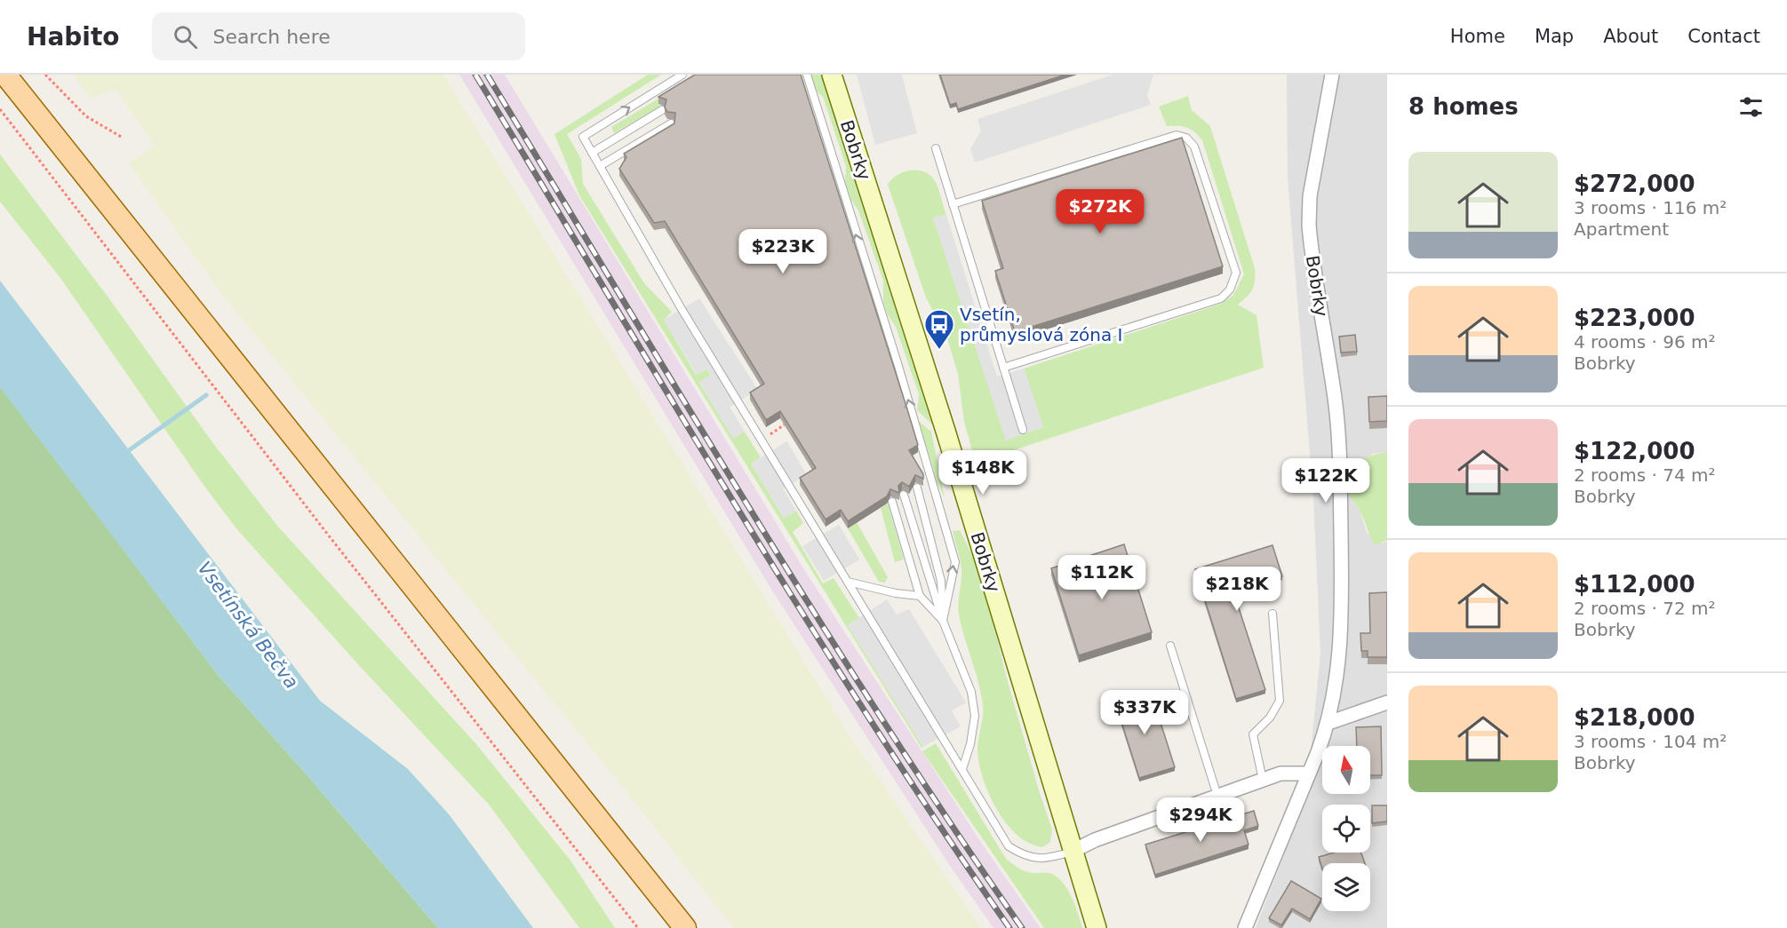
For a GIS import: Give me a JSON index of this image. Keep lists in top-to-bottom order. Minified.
{"streets":{"street":["Bobrky"]},"water":["Vsetínská Bečva"],"places":{"bus stop":["Vsetín, průmyslová zóna I"]},"north":"top","page":{"header":"Habito","search":"Search here","nav":["Home","Map","About","Contact"],"heading":"8 homes","list":[{"name":"$272,000","note":"3 rooms · 116 m² · Apartment"},{"name":"$223,000","note":"4 rooms · 96 m² · Bobrky"},{"name":"$122,000","note":"2 rooms · 74 m² · Bobrky"},{"name":"$112,000","note":"2 rooms · 72 m² · Bobrky"},{"name":"$218,000","note":"3 rooms · 104 m² · Bobrky"}],"price":["$272K","$223K","$148K","$122K","$112K","$218K","$337K","$294K"]}}
